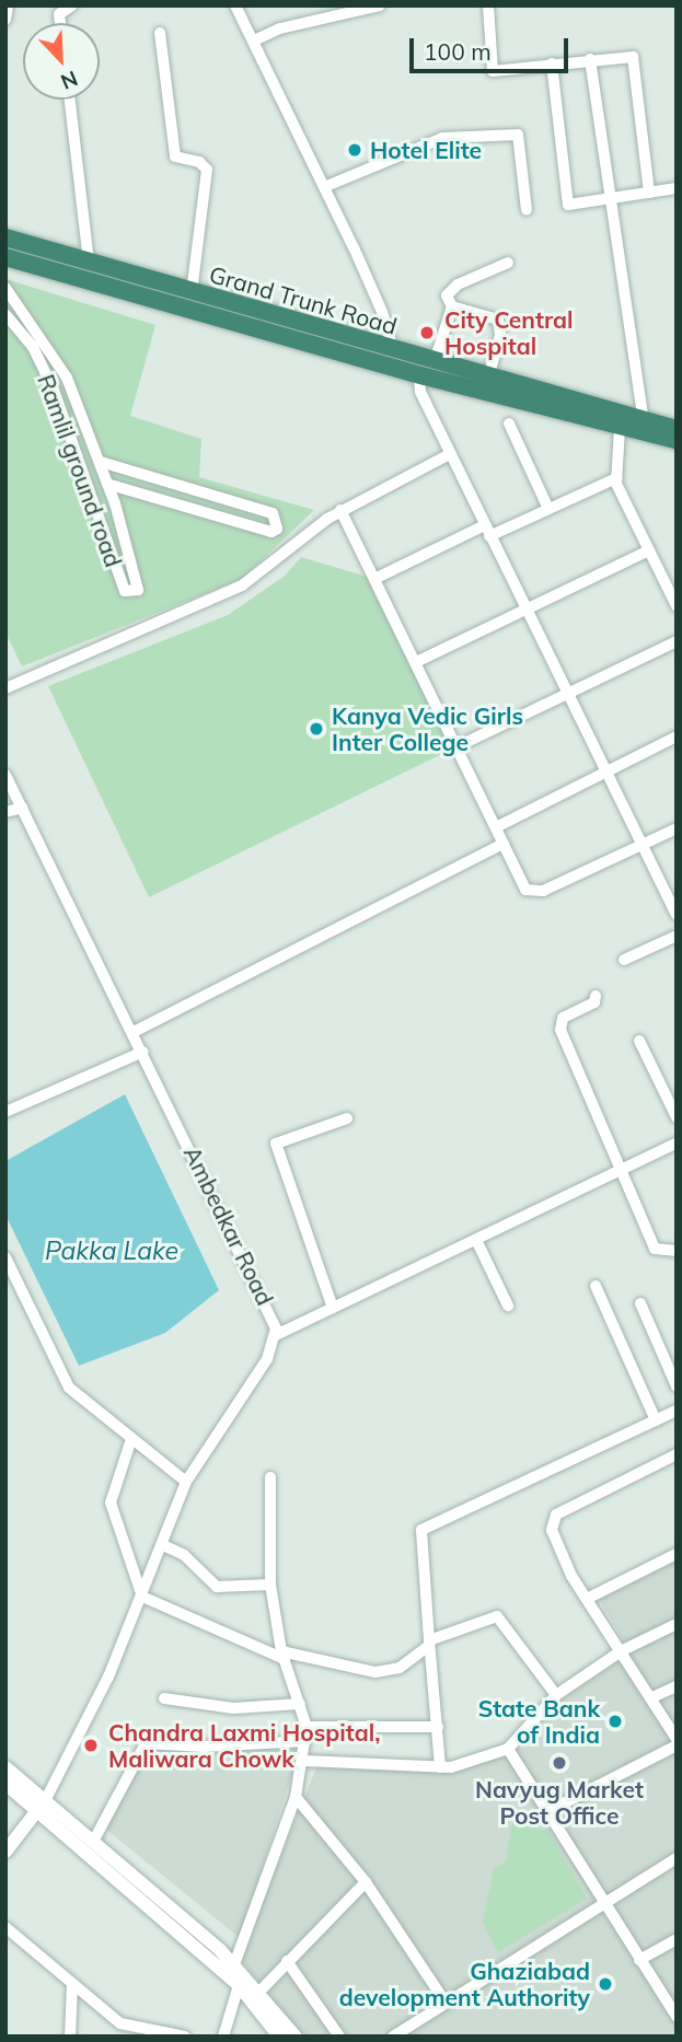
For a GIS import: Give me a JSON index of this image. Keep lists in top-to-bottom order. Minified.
{"streets":{"highway":["Grand Trunk Road"],"street":["Ramlil ground road","Ambedkar Road"]},"water":["Pakka Lake"],"places":["Hotel Elite","City Central Hospital","Kanya Vedic Girls Inter College","State Bank of India","Chandra Laxmi Hospital, Maliwara Chowk","Navyug Market Post Office","Ghaziabad development Authority"],"scale_bar":"100 m","north":"bottom right"}
